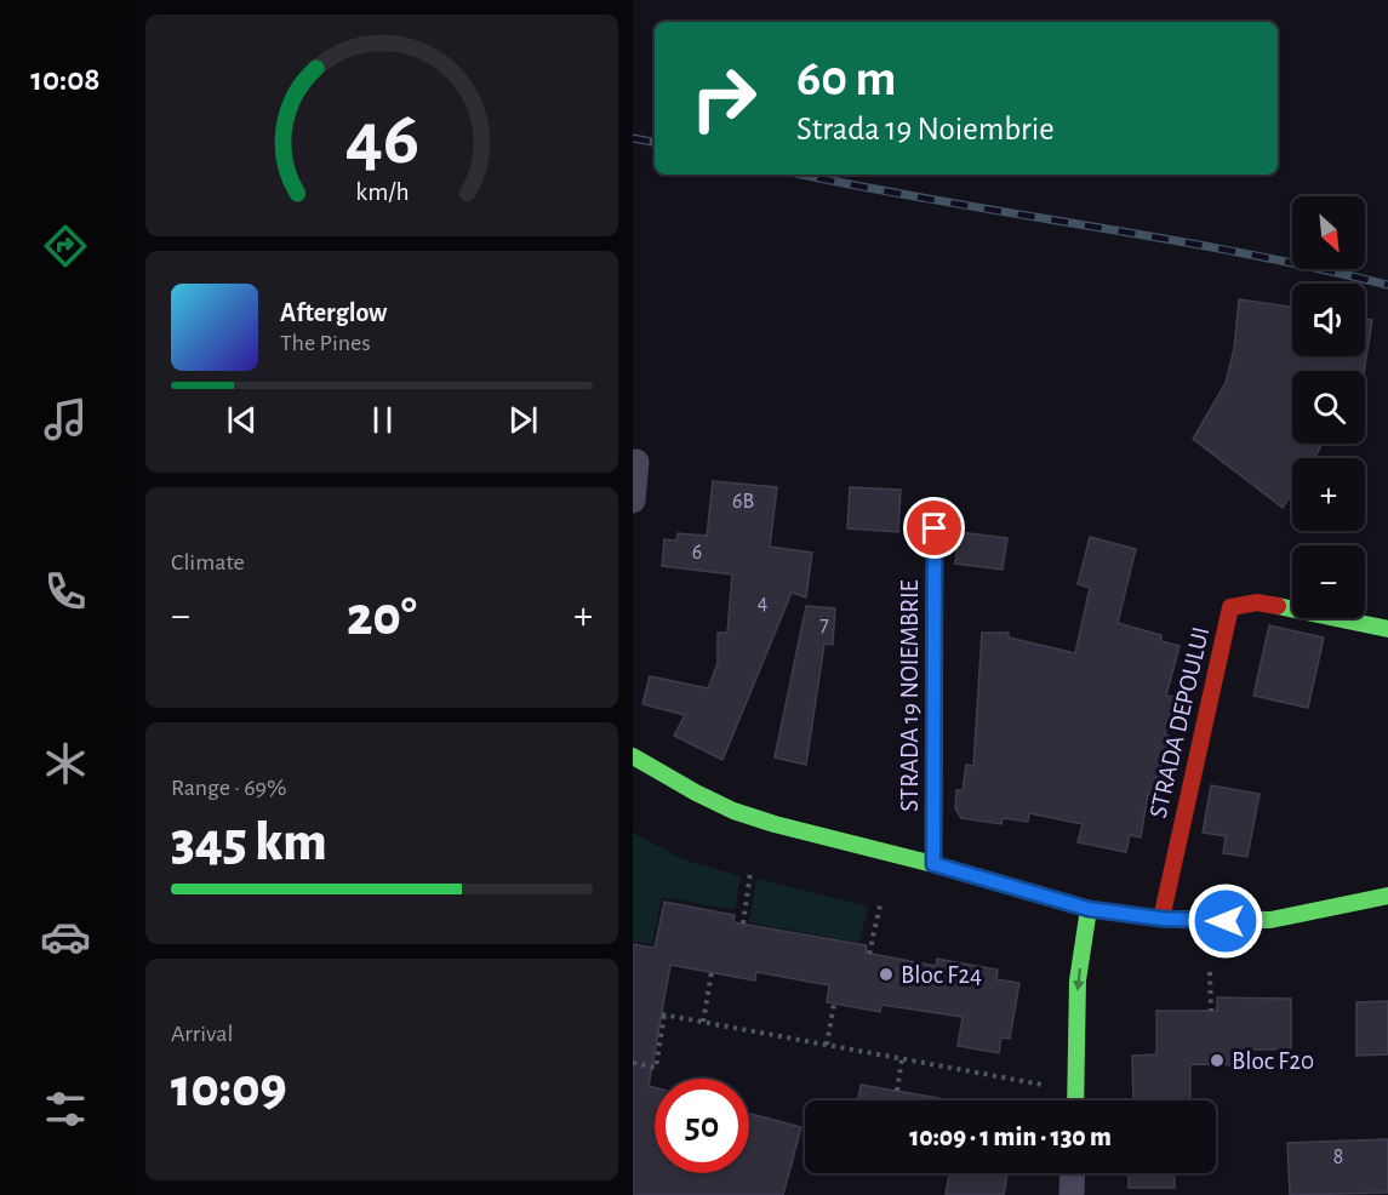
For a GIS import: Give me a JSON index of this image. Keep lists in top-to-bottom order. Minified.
{"streets":{"street":["STRADA 19 NOIEMBRIE","STRADA DEPOULUI"]},"places":["Bloc F24","Bloc F20"],"house_numbers":["6B","6","4","7","8"],"north":"bottom right","page":{"tabs":"10:08","turn":["60 m","Strada 19 Noiembrie"],"map_buttons":["+","−"],"song":["Afterglow","The Pines"],"tile":["Climate",["Range · 69%","345 km"],["Arrival","10:09"]],"heat":["−","20°","+"],"limit":"50","trip":"10:09 · 1 min · 130 m","gauge":["46","km/h"]}}
